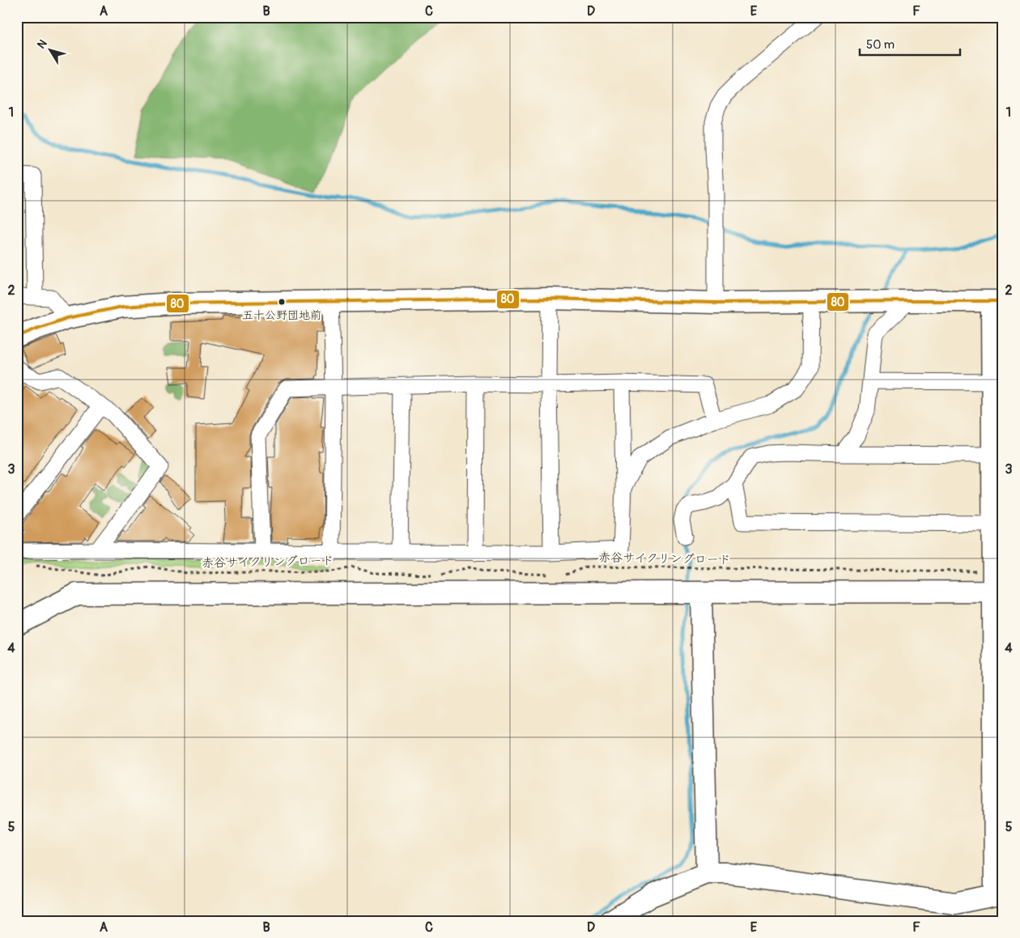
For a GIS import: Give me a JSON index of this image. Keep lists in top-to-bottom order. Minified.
{"streets":{"path":["赤谷サイクリングロード"]},"places":["五十公野団地前"],"lines":["transit line 80"],"scale_bar":"50 m","north":"top left","grid":{"columns":["A","B","C","D","E","F"],"rows":["1","2","3","4","5"]}}
